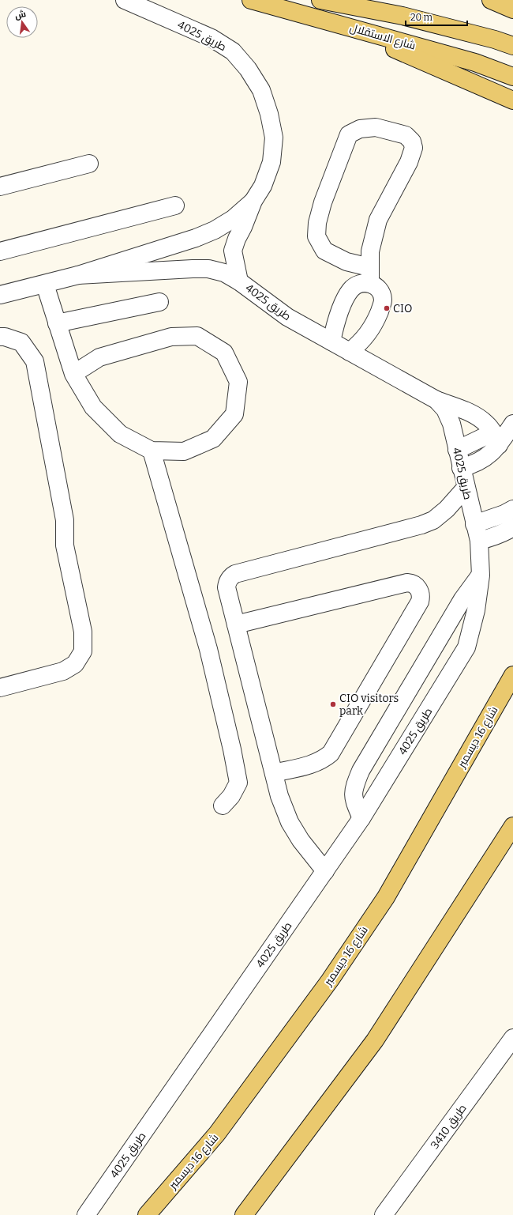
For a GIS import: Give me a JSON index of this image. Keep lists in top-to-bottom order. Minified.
{"streets":{"main road":["شارع الاستقلال","شارع 16 ديسمبر"],"street":["طريق 4025","طريق 3410"]},"places":["CIO","CIO visitors park"],"scale_bar":"20 m","north":"top"}
